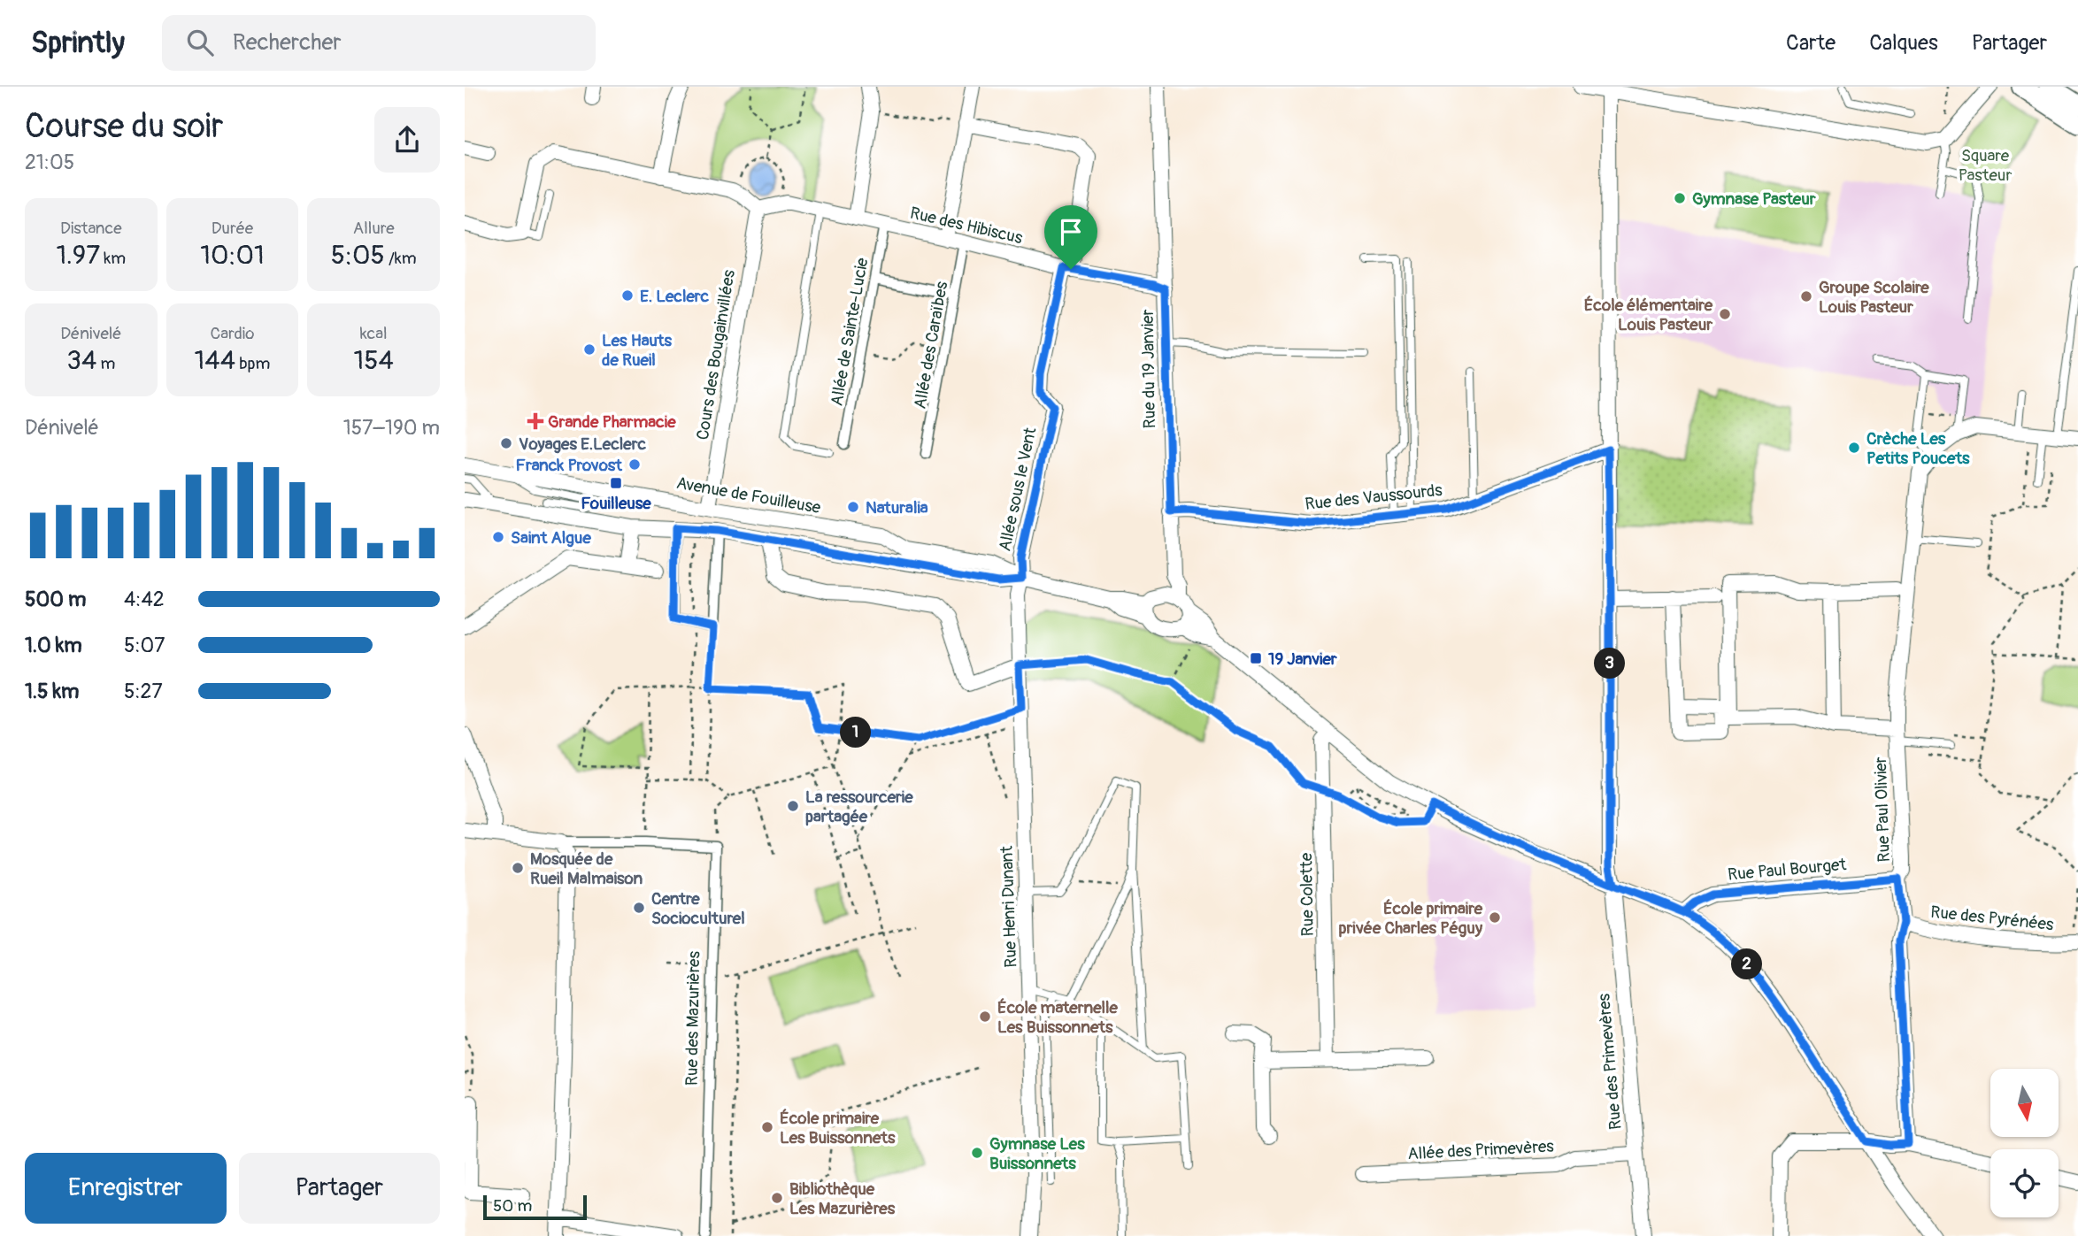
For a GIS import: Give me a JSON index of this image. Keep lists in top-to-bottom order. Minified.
{"streets":{"street":["Rue des Hibiscus","Allée de Sainte-Lucie","Allée des Caraïbes","Cours des Bougainvillées","Rue du 19 Janvier","Allée sous le Vent","Avenue de Fouilleuse","Rue des Vaussourds","Rue Paul Olivier","Rue Paul Bourget","Rue Colette","Rue Henri Dunant","Rue des Pyrénées","Rue des Mazurières","Rue des Primevères","Allée des Primevères"]},"crossings":[["Rue des Hibiscus","Allée de Sainte-Lucie"],["Rue des Hibiscus","Allée des Caraïbes"],["Rue des Hibiscus","Cours des Bougainvillées"],["Rue des Hibiscus","Rue du 19 Janvier"],["Rue des Hibiscus","Allée sous le Vent"],["Cours des Bougainvillées","Avenue de Fouilleuse"],["Rue du 19 Janvier","Avenue de Fouilleuse"],["Rue du 19 Janvier","Rue des Vaussourds"],["Allée sous le Vent","Avenue de Fouilleuse"],["Allée sous le Vent","Rue Henri Dunant"],["Avenue de Fouilleuse","Rue Henri Dunant"],["Rue des Vaussourds","Rue des Primevères"],["Rue Paul Olivier","Rue Paul Bourget"],["Rue Paul Olivier","Rue des Pyrénées"],["Rue des Primevères","Allée des Primevères"]],"parks":["Square Pasteur"],"places":{"other":["Gymnase Pasteur","E. Leclerc","Groupe Scolaire Louis Pasteur","École élémentaire Louis Pasteur","Les Hauts de Rueil","Voyages E.Leclerc","Crèche Les Petits Poucets","Franck Provost","Naturalia","Saint Algue","La ressourcerie partagée","Mosquée de Rueil Malmaison","Centre Socioculturel","École primaire privée Charles Péguy","École maternelle Les Buissonnets","École primaire Les Buissonnets","Gymnase Les Buissonnets","Bibliothèque Les Mazurières"],"health":["Grande Pharmacie"],"transit":["Fouilleuse","19 Janvier"]},"scale_bar":"50 m","north":"bottom","page":{"header":"Sprintly","search":"Rechercher","nav":["Carte","Calques","Partager"],"heading":["Course du soir","21:05"],"stats":[["Distance","1.97 km"],["Durée","10:01"],["Allure","5:05 /km"],["Dénivelé","34 m"],["Cardio","144 bpm"],["kcal","154"]],"chart":["Dénivelé","157–190 m"],"list":[{"name":"500 m","note":"4:42"},{"name":"1.0 km","note":"5:07"},{"name":"1.5 km","note":"5:27"}],"pins":["3","1","2"],"buttons":["Enregistrer","Partager"],"scale":"50 m"}}
